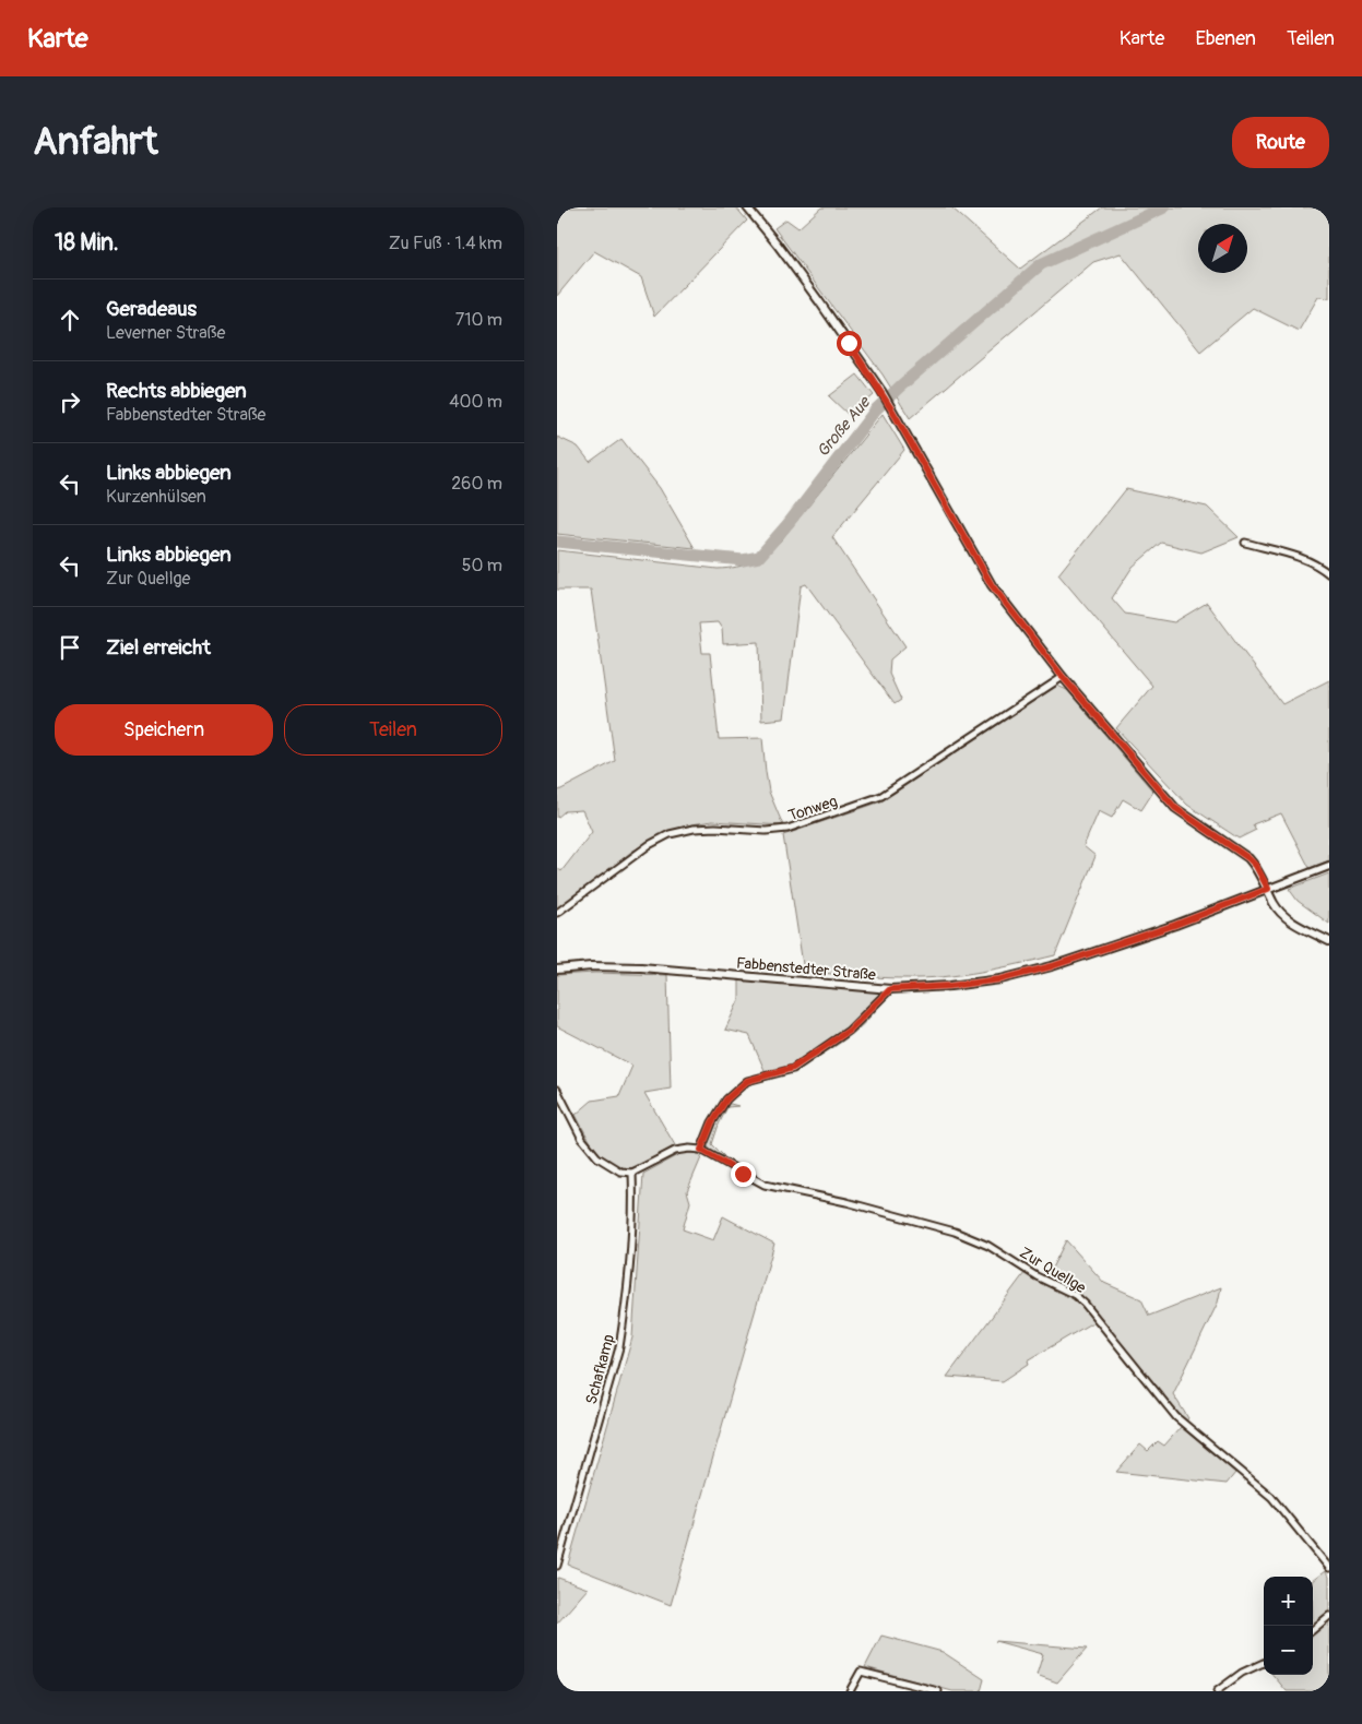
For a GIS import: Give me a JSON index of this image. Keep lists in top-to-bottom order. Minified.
{"streets":{"street":["Tonweg","Fabbenstedter Straße","Zur Quellge","Schafkamp"]},"water":["Große Aue"],"north":"top right","page":{"header":"Karte","nav":["Karte","Ebenen","Teilen"],"buttons":["Route",["Speichern","Teilen"]],"title":"Anfahrt","heading":["18 Min.","Zu Fuß · 1.4 km"],"list":[["Geradeaus","Leverner Straße","710 m"],["Rechts abbiegen","Fabbenstedter Straße","400 m"],["Links abbiegen","Kurzenhülsen","260 m"],["Links abbiegen","Zur Quellge","50 m"],"Ziel erreicht"],"map_buttons":["+","−"]}}
